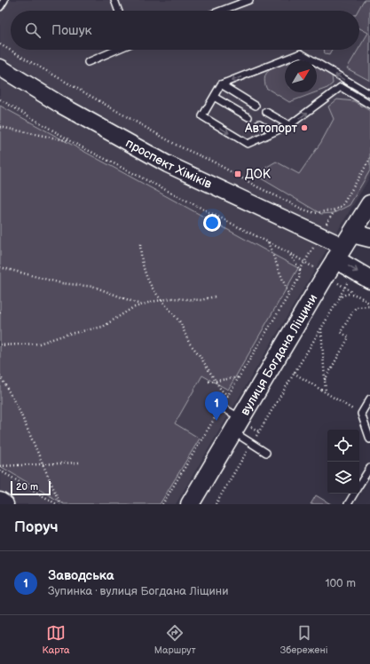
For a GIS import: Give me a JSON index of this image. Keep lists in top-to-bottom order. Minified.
{"streets":{"main road":["проспект Хіміків","вулиця Богдана Ліщини"]},"crossings":[["проспект Хіміків","вулиця Богдана Ліщини"]],"places":{"other":["Автопорт"],"transit":["ДОК"]},"scale_bar":"20 m","north":"top right","page":{"search":"Пошук","pins":"1","scale":"20 m","heading":"Поруч","list":[{"mark":"1","name":"Заводська","note":"Зупинка · вулиця Богдана Ліщини","value":"100 m"}],"nav":["Карта","Маршрут","Збережені"]}}
